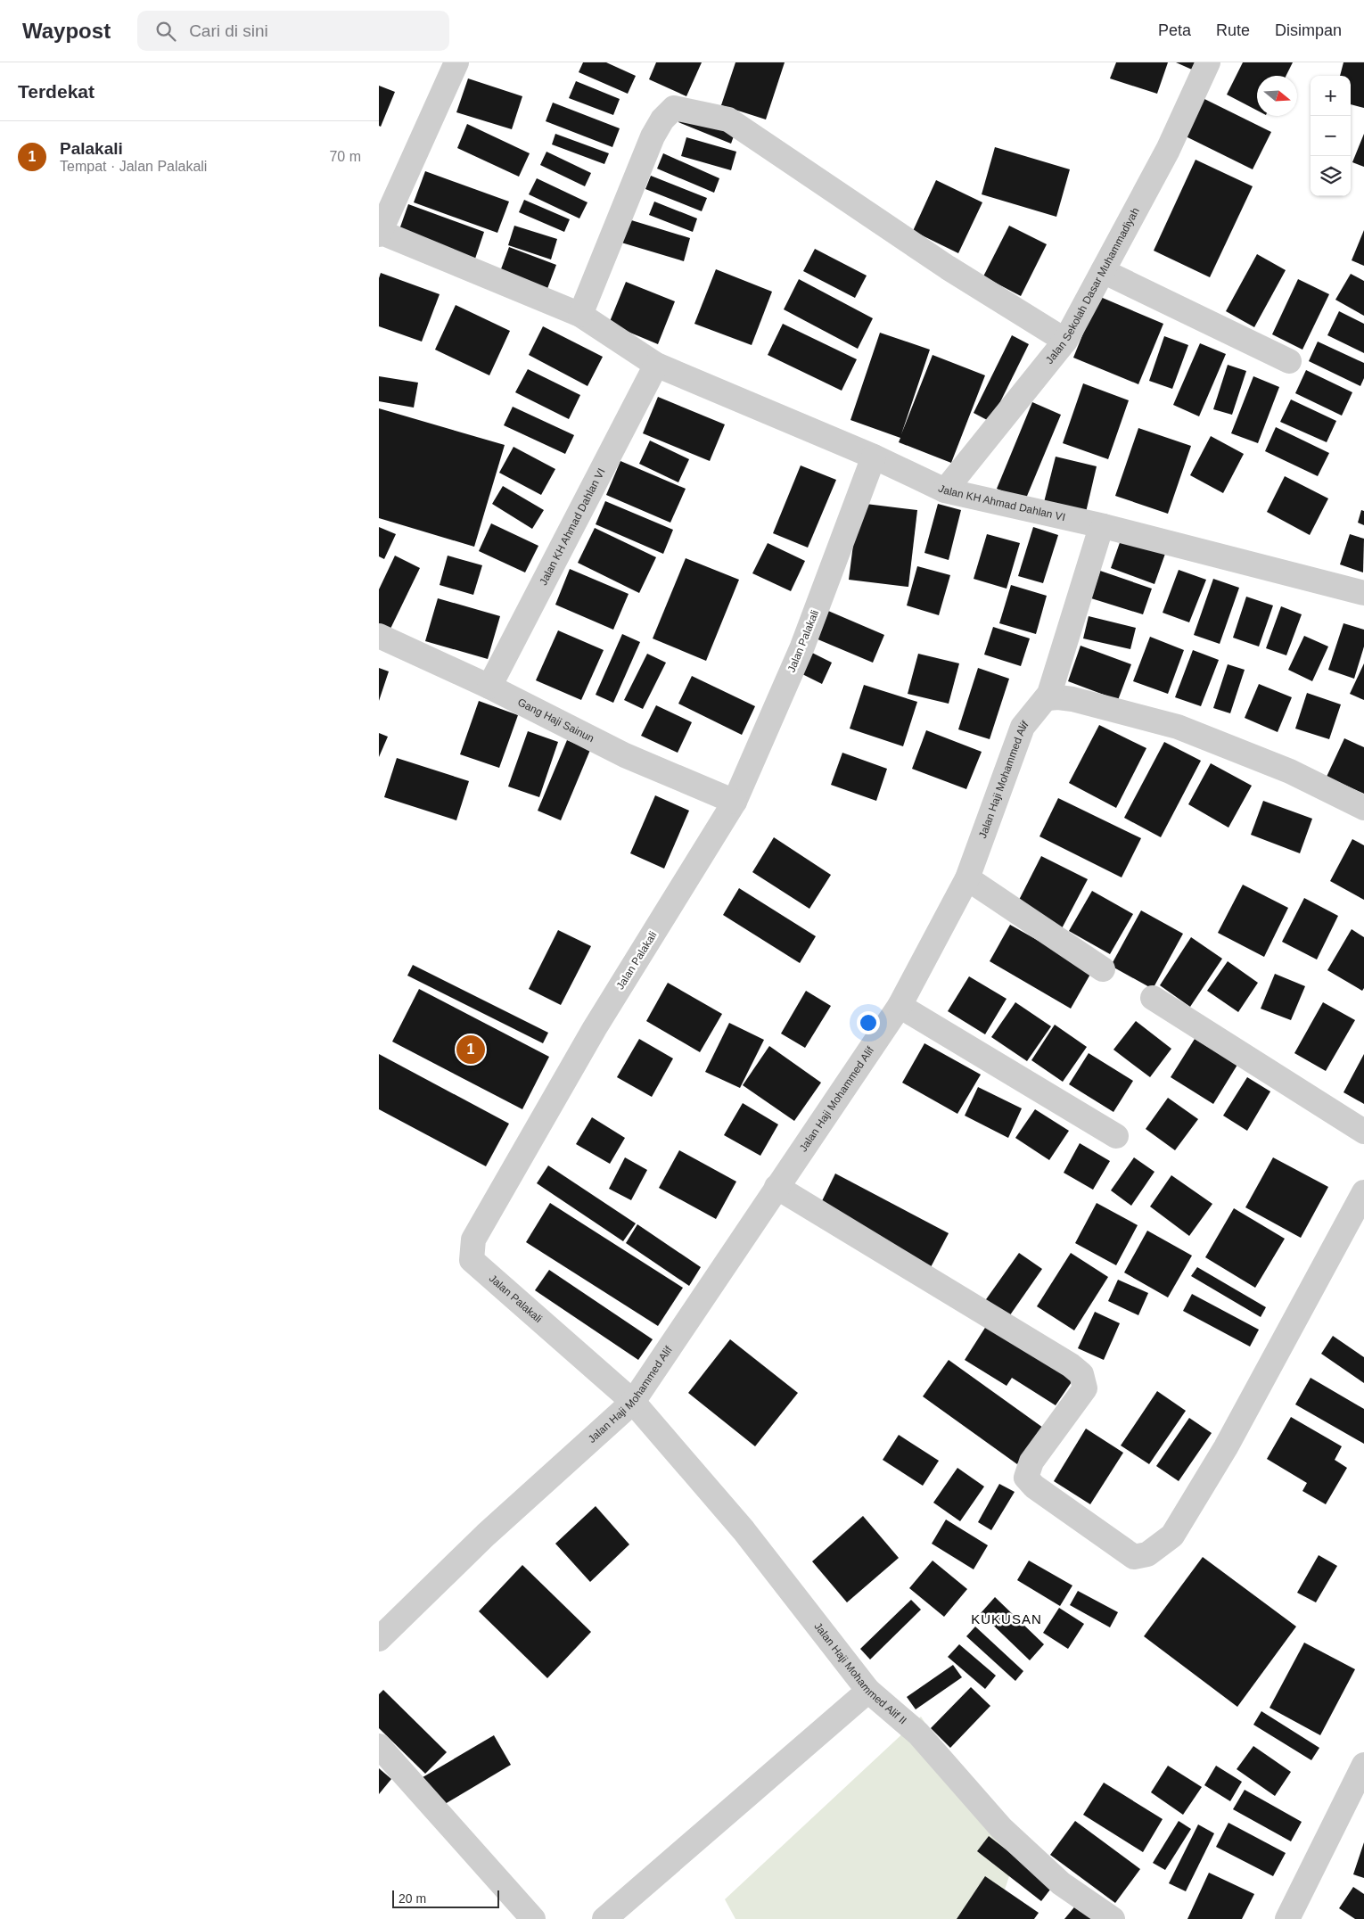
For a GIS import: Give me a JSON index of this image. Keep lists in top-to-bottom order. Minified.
{"streets":{"street":["Jalan Sekolah Dasar Muhammadiyah","Jalan KH Ahmad Dahlan VI","Jalan Palakali","Gang Haji Sainun","Jalan Haji Mohammed Alif","Jalan Haji Mohammed Alif II"]},"crossings":[["Jalan Sekolah Dasar Muhammadiyah","Jalan KH Ahmad Dahlan VI"],["Jalan KH Ahmad Dahlan VI","Jalan Palakali"],["Jalan KH Ahmad Dahlan VI","Gang Haji Sainun"],["Jalan Palakali","Gang Haji Sainun"],["Jalan Palakali","Jalan Haji Mohammed Alif"],["Jalan Palakali","Jalan Haji Mohammed Alif II"],["Jalan Haji Mohammed Alif","Jalan Haji Mohammed Alif II"]],"districts":["KUKUSAN"],"scale_bar":"20 m","north":"right","page":{"header":"Waypost","search":"Cari di sini","nav":["Peta","Rute","Disimpan"],"heading":"Terdekat","map_buttons":["+","−"],"list":[{"mark":"1","name":"Palakali","note":"Tempat · Jalan Palakali","value":"70 m"}],"pins":"1","scale":"20 m"}}
